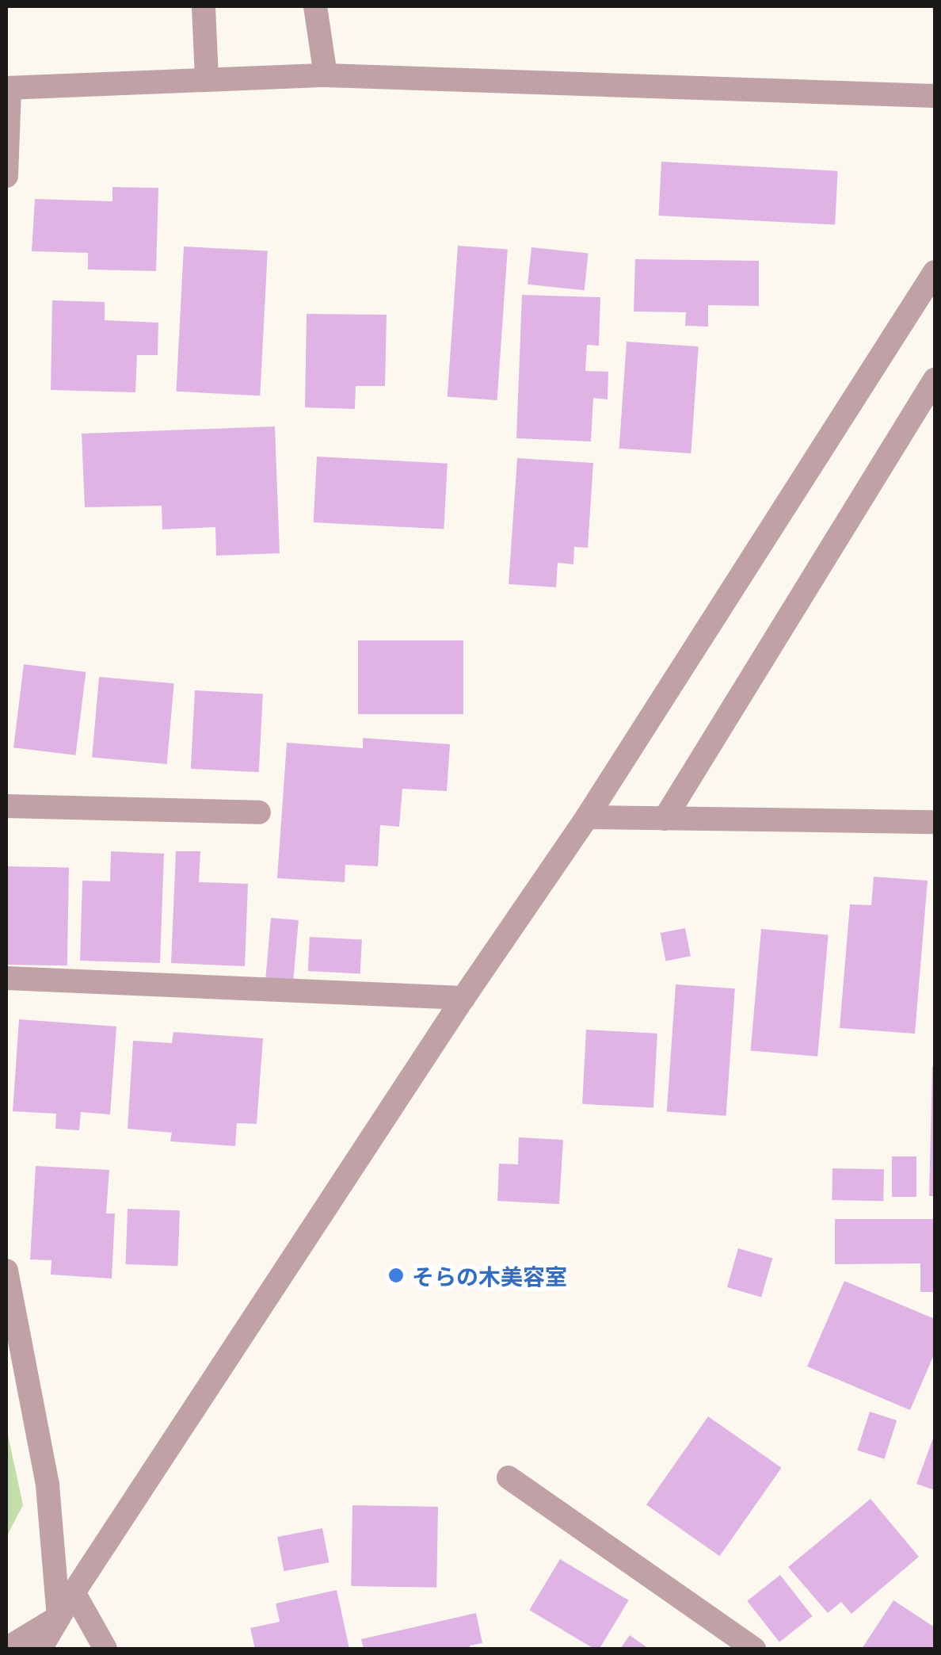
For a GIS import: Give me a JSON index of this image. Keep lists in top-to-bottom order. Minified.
{"places":["そらの木美容室"]}
